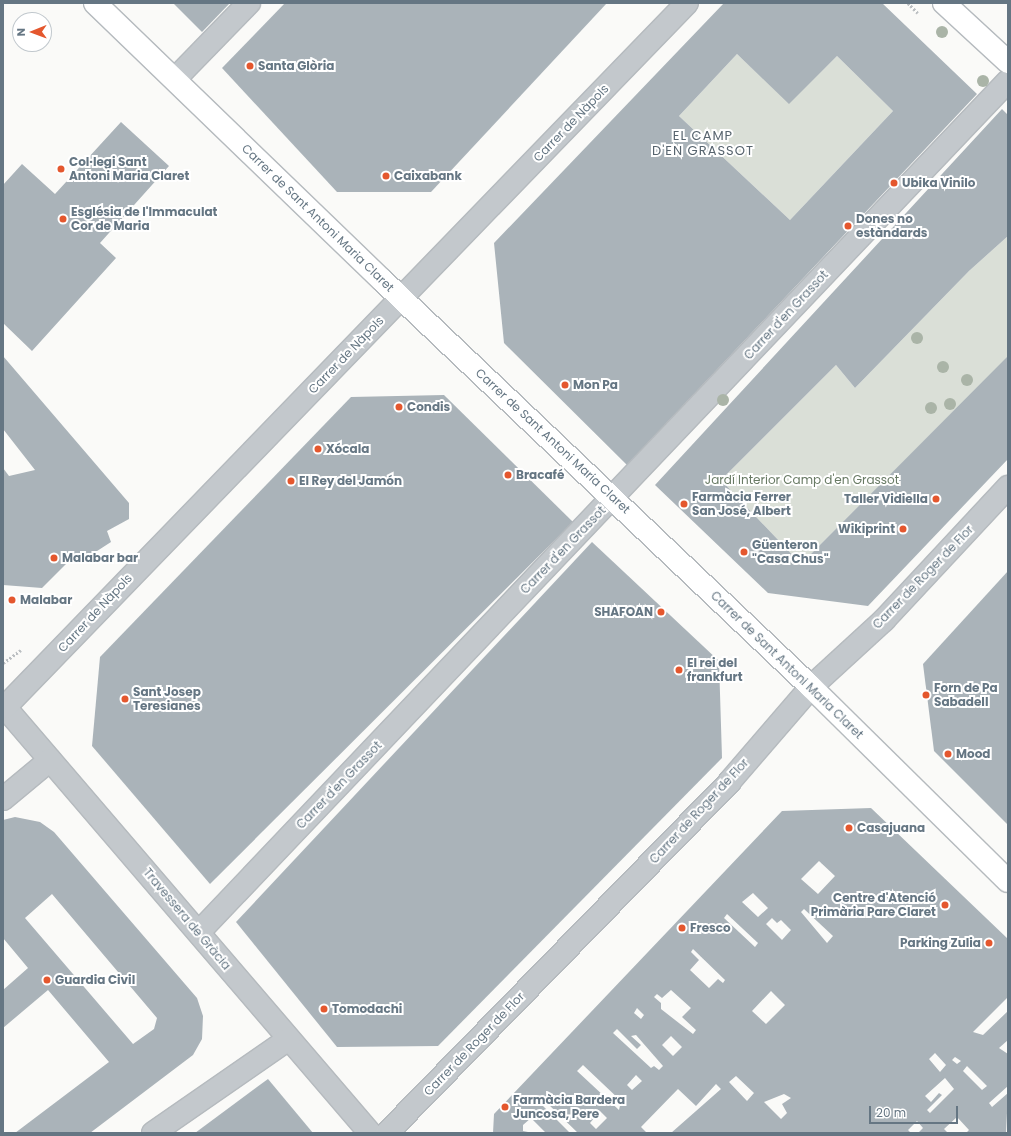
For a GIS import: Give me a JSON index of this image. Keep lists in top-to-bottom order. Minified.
{"streets":{"main road":["Carrer de Sant Antoni Maria Claret"],"street":["Carrer de Nàpols","Carrer d'en Grassot","Carrer de Roger de Flor","Travessera de Gràcia"]},"crossings":[["Carrer de Nàpols","Carrer de Sant Antoni Maria Claret"],["Carrer de Nàpols","Travessera de Gràcia"],["Carrer de Sant Antoni Maria Claret","Carrer d'en Grassot"],["Carrer de Sant Antoni Maria Claret","Carrer de Roger de Flor"],["Carrer d'en Grassot","Travessera de Gràcia"]],"districts":["EL CAMP D'EN GRASSOT"],"parks":["Jardí Interior Camp d'en Grassot"],"places":["Santa Glòria","Col·legi Sant Antoni Maria Claret","Caixabank","Ubika Vinilo","Església de l'Immaculat Cor de Maria","Dones no estàndards","Mon Pa","Condis","Xócala","Bracafé","El Rey del Jamón","Taller Vidiella","Farmàcia Ferrer San José, Albert","Wikiprint","Güenteron \"Casa Chus\"","Malabar bar","Malabar","SHAFOAN","El rei del frankfurt","Forn de Pa Sabadell","Sant Josep Teresianes","Mood","Casajuana","Centre d'Atenció Primària Pare Claret","Fresco","Parking Zulia","Guardia Civil","Tomodachi","Farmàcia Bardera Juncosa, Pere"],"scale_bar":"20 m","north":"left"}
